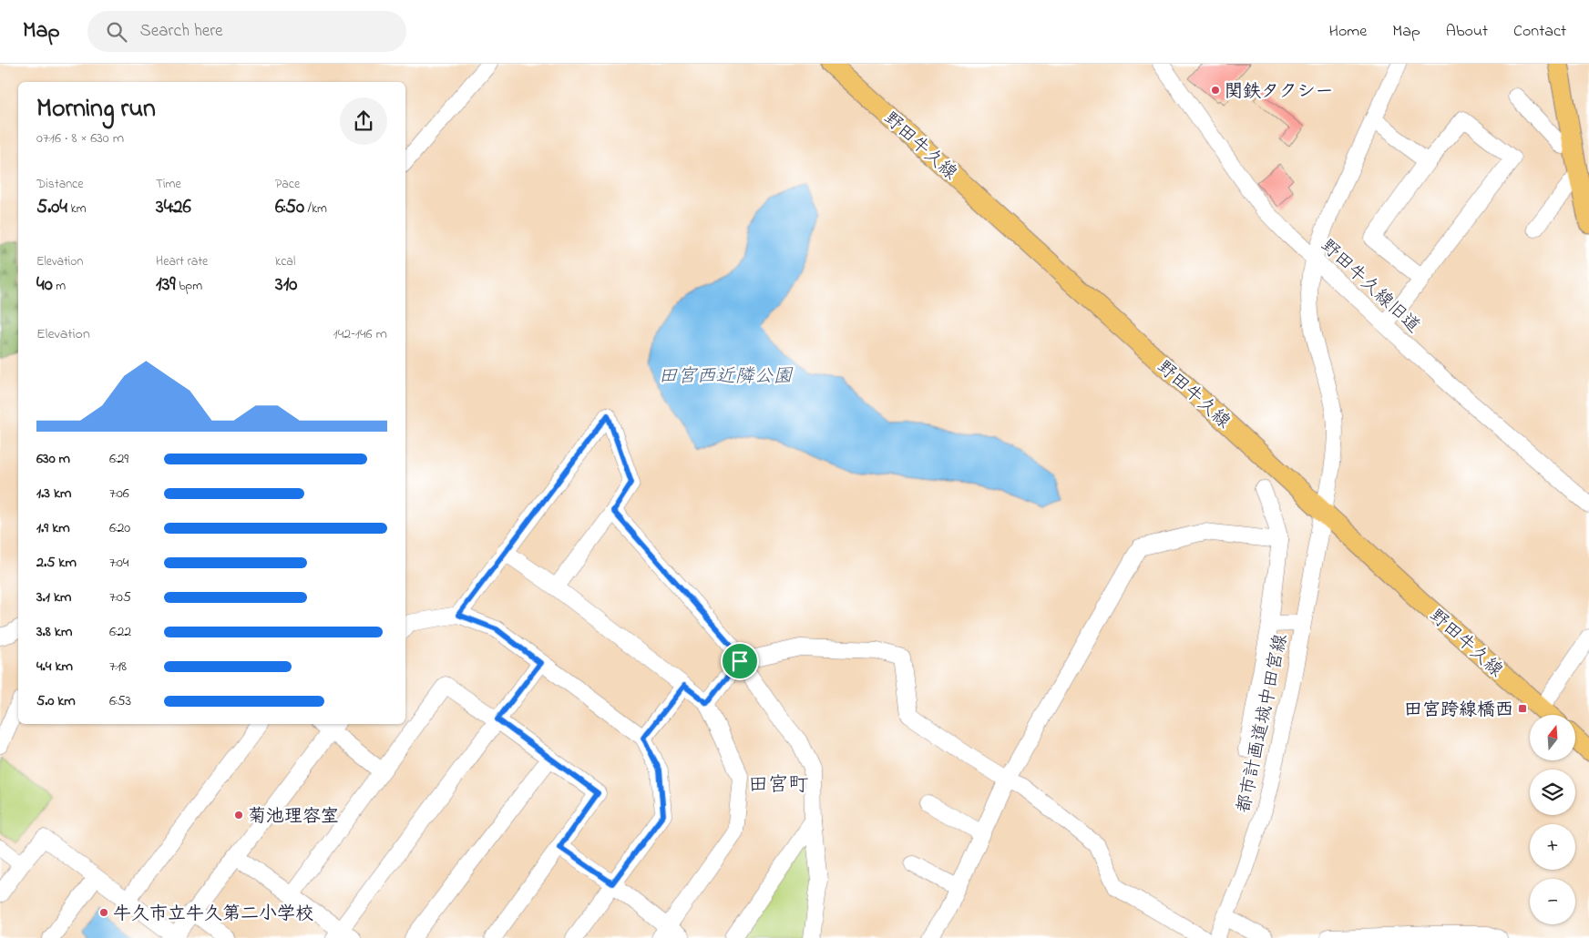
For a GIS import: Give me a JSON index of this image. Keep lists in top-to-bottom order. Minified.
{"streets":{"main road":["野田牛久線"],"street":["野田牛久線旧道","都市計画道城中田宮線"]},"crossings":[["野田牛久線","都市計画道城中田宮線"],["野田牛久線旧道","都市計画道城中田宮線"]],"districts":["田宮町"],"water":["田宮西近隣公園"],"places":{"other":["関鉄タクシー","菊池理容室","牛久市立牛久第二小学校"],"transit":["田宮跨線橋西"]},"north":"top","page":{"header":"Map","search":"Search here","nav":["Home","Map","About","Contact"],"heading":["Morning run","07:16 · 8 × 630 m"],"stats":[["Distance","5.04 km"],["Time","34:26"],["Pace","6:50 /km"],["Elevation","40 m"],["Heart rate","139 bpm"],["kcal","310"]],"chart":["Elevation","142–146 m"],"list":[{"name":"630 m","note":"6:29"},{"name":"1.3 km","note":"7:06"},{"name":"1.9 km","note":"6:20"},{"name":"2.5 km","note":"7:04"},{"name":"3.1 km","note":"7:05"},{"name":"3.8 km","note":"6:22"},{"name":"4.4 km","note":"7:18"},{"name":"5.0 km","note":"6:53"}],"map_buttons":["+","−"]}}
